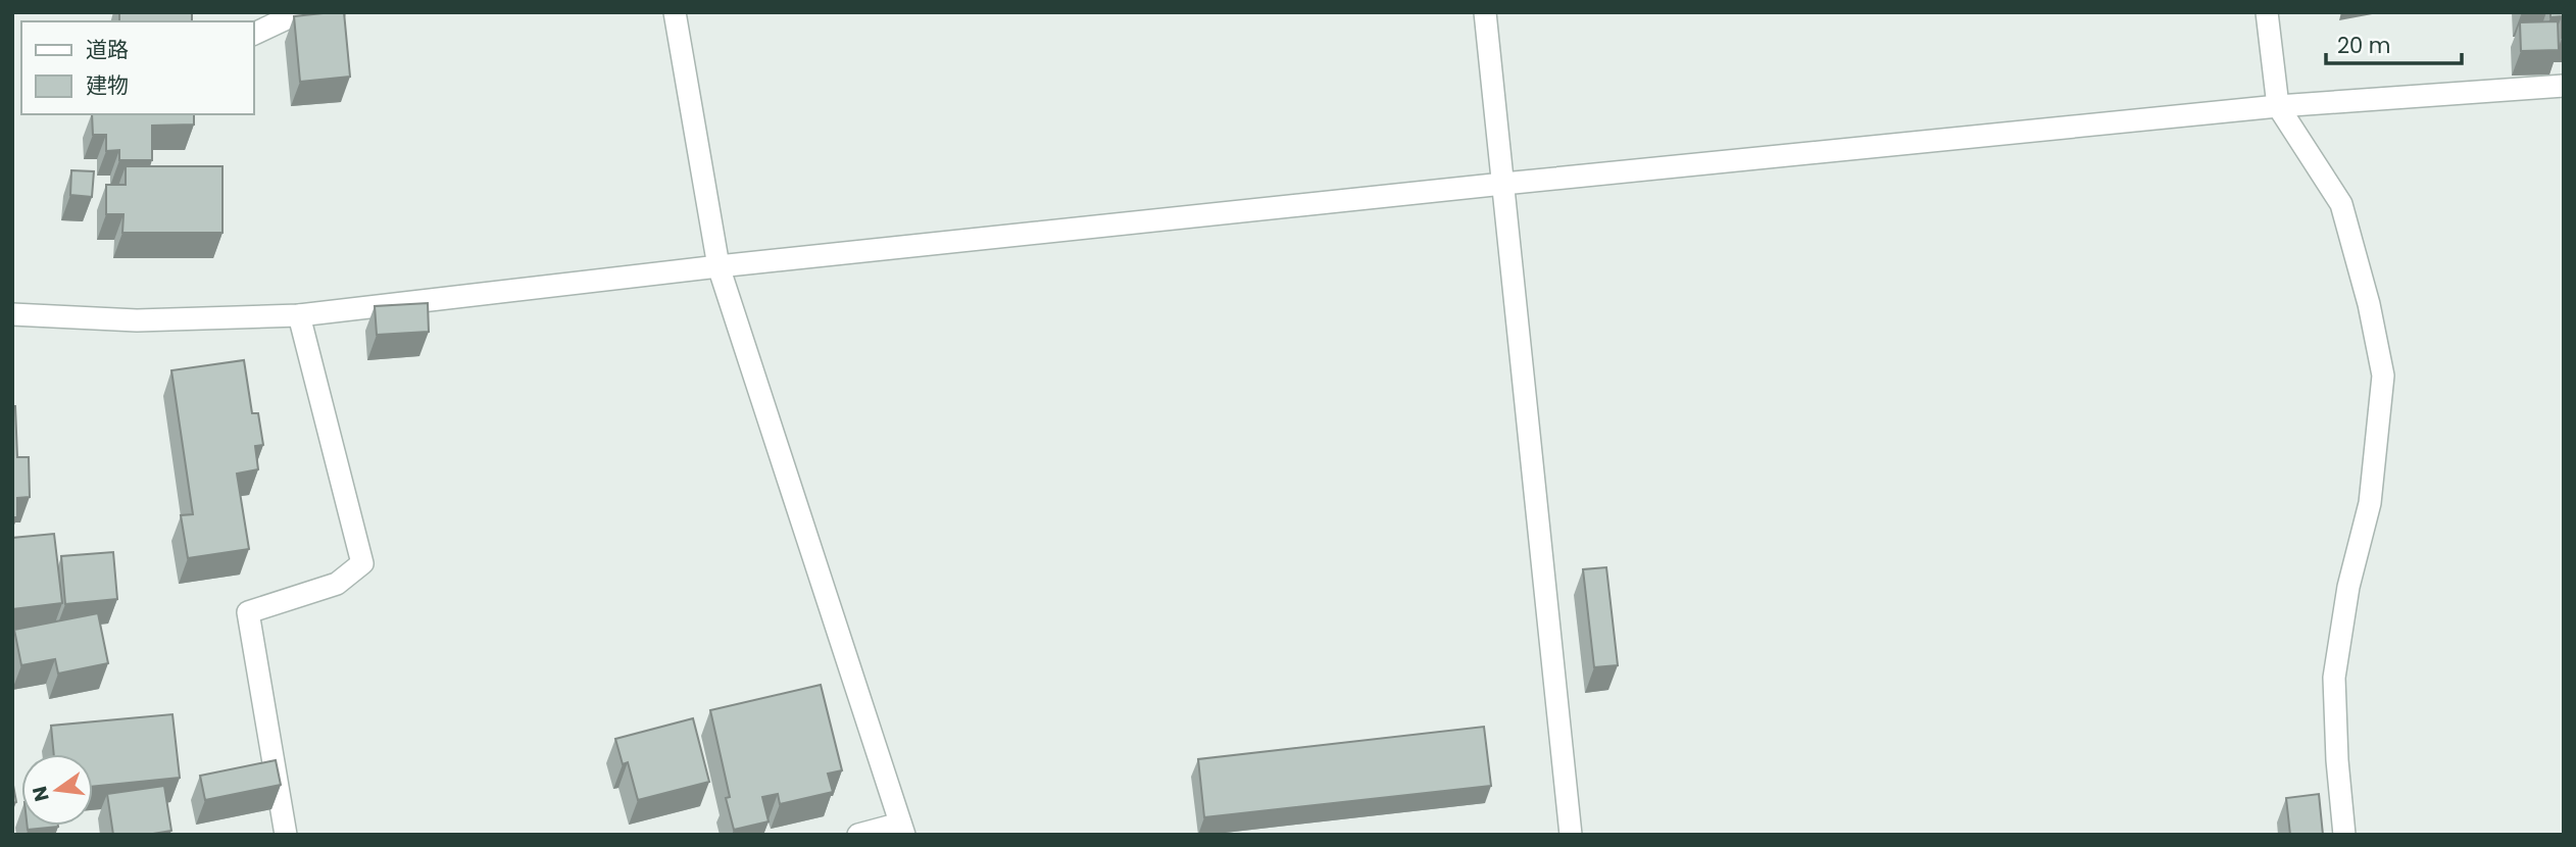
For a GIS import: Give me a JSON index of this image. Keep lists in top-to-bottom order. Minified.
{"legend":["道路","建物"],"scale_bar":"20 m","north":"left"}
